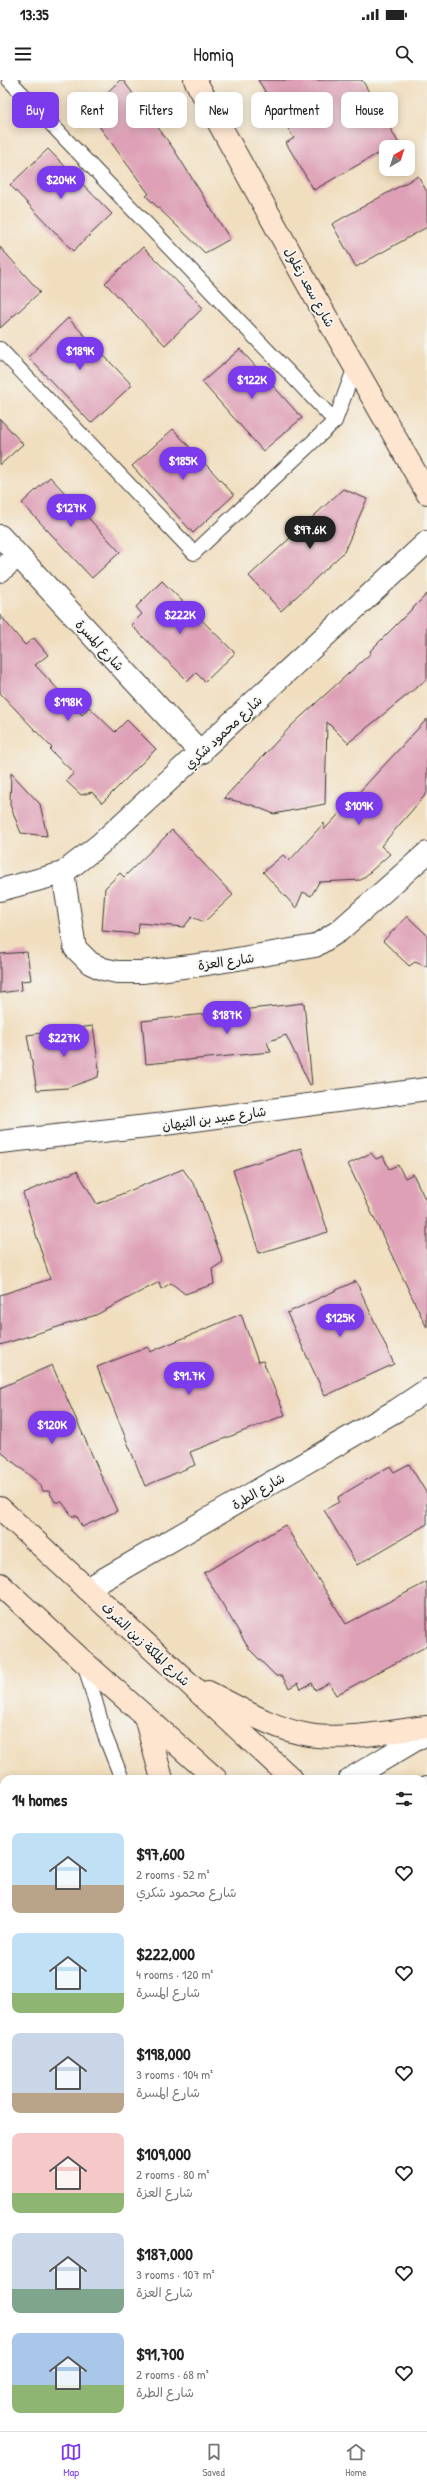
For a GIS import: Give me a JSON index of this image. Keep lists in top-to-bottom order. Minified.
{"streets":{"main road":["شارع سعد زغلول","شارع الملكة زين الشرف"],"street":["شارع المسرة","شارع محمود شكري","شارع العزة","شارع عبيد بن التيهان","شارع الطرة"]},"crossings":[["شارع المسرة","شارع محمود شكري"],["شارع محمود شكري","شارع العزة"],["شارع الطرة","شارع الملكة زين الشرف"]],"north":"top right","page":{"status":"13:35","header":"Homiq","chip":["Buy","Rent","Filters","New","Apartment","House"],"price":["$204K","$189K","$122K","$185K","$127K","$97.6K","$222K","$198K","$109K","$187K","$227K","$125K","$91.7K","$120K"],"heading":"14 homes","list":[{"name":"$97,600","note":"2 rooms · 52 m² · شارع محمود شكري"},{"name":"$222,000","note":"4 rooms · 120 m² · شارع المسرة"},{"name":"$198,000","note":"3 rooms · 104 m² · شارع المسرة"},{"name":"$109,000","note":"2 rooms · 80 m² · شارع العزة"},{"name":"$187,000","note":"3 rooms · 107 m² · شارع العزة"},{"name":"$91,700","note":"2 rooms · 68 m² · شارع الطرة"}],"tabs":["Map","Saved","Home"]}}
